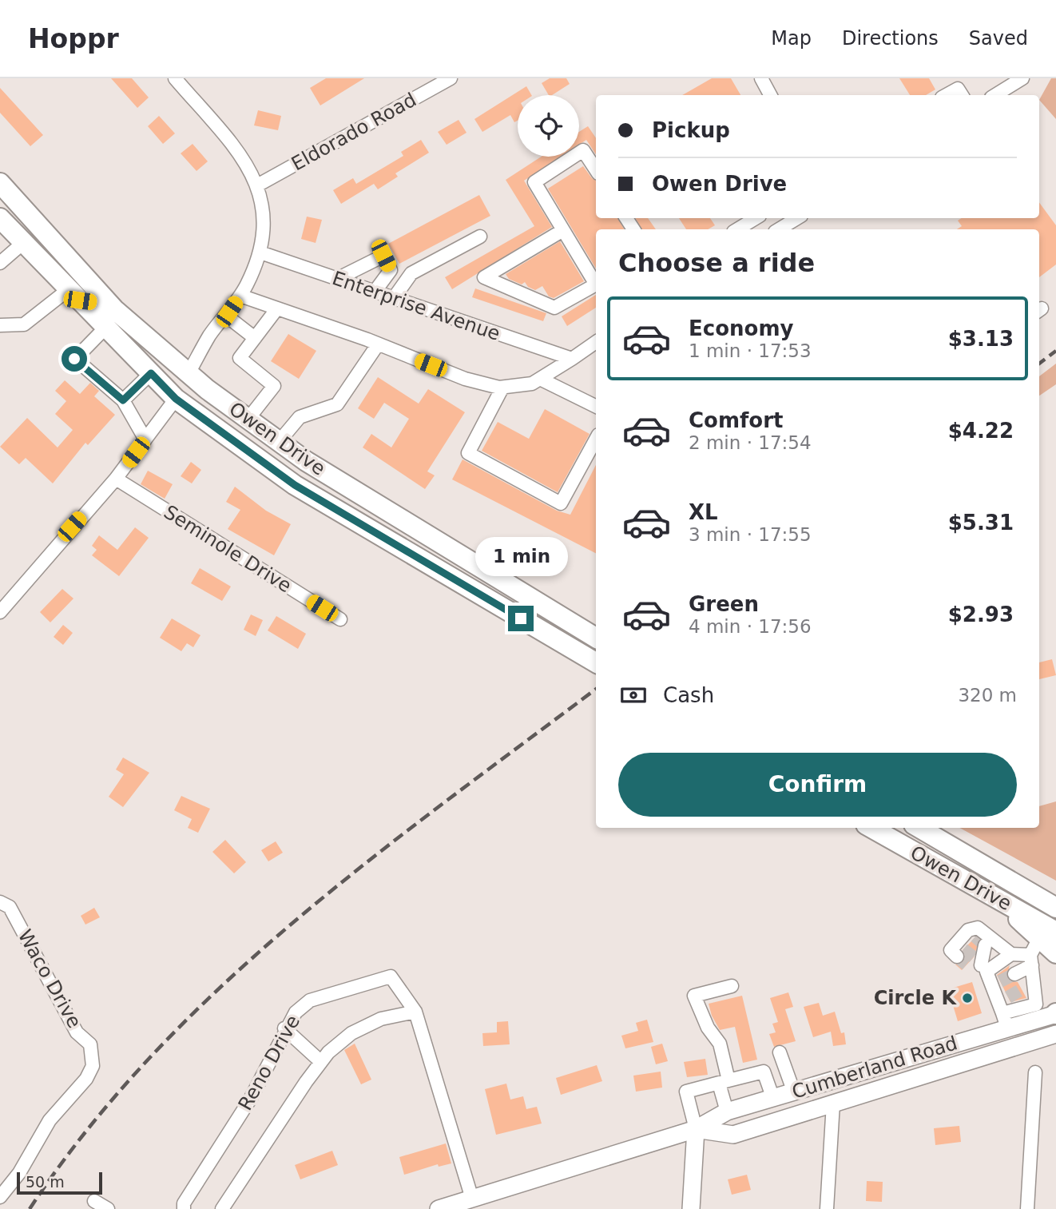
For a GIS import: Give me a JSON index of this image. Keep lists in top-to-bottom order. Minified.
{"streets":{"highway":["Owen Drive"],"main road":["Cumberland Road"],"street":["Eldorado Road","Enterprise Avenue","Seminole Drive","Waco Drive","Reno Drive"]},"crossings":[["Reno Drive","Cumberland Road"]],"places":["Circle K"],"scale_bar":"50 m","page":{"header":"Hoppr","nav":["Map","Directions","Saved"],"banner":["Pickup","Owen Drive"],"heading":"Choose a ride","list":[{"name":"Economy","note":"1 min · 17:53","value":"$3.13"},{"name":"Comfort","note":"2 min · 17:54","value":"$4.22"},{"name":"XL","note":"3 min · 17:55","value":"$5.31"},{"name":"Green","note":"4 min · 17:56","value":"$2.93"}],"bubble":"1 min","pay":["Cash","320 m"],"buttons":"Confirm","scale":"50 m"}}
